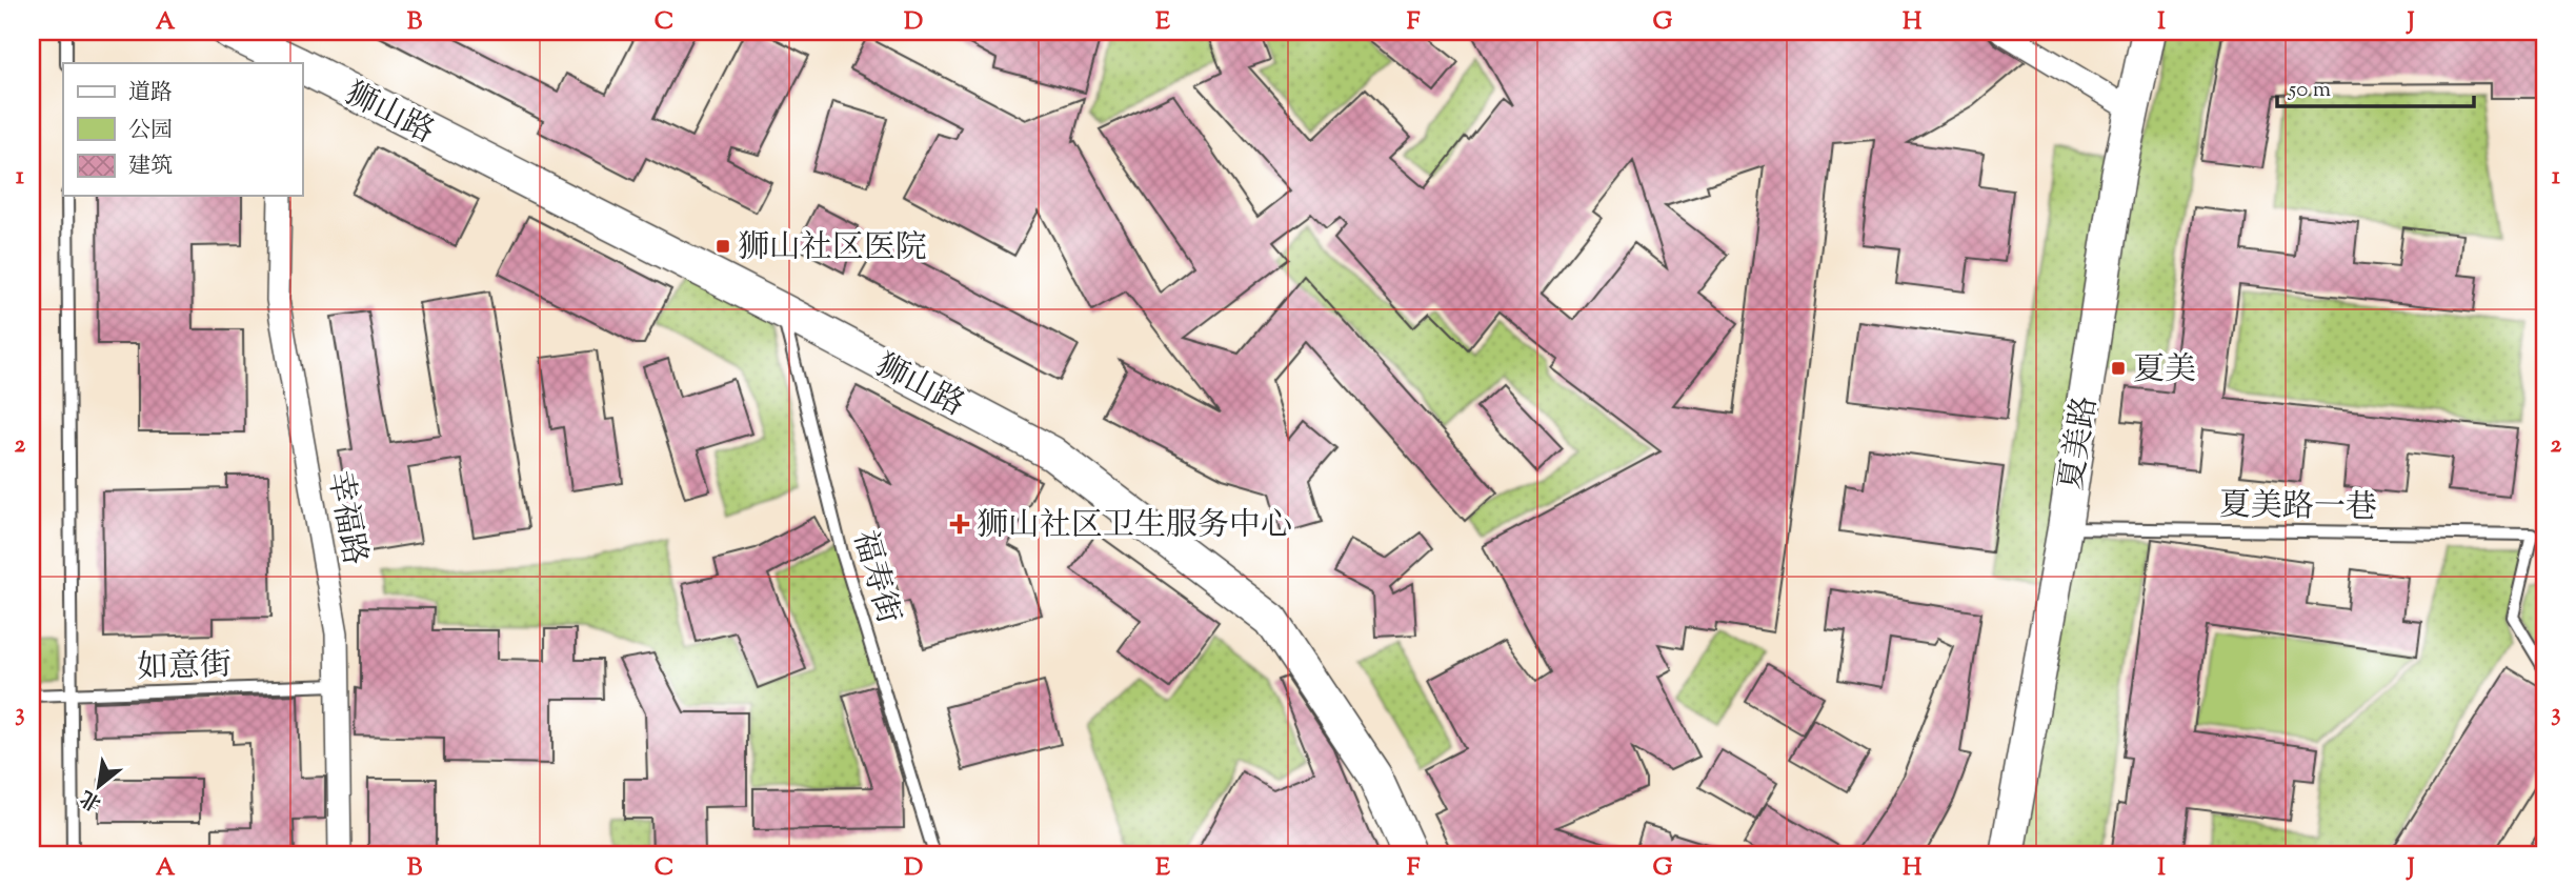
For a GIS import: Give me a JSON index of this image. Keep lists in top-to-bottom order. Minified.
{"streets":{"street":["狮山路","夏美路","幸福路"],"lane":["夏美路一巷","福寿街","如意街"]},"crossings":[["狮山路","福寿街"],["夏美路","夏美路一巷"],["幸福路","如意街"]],"places":{"transit":["狮山社区医院","夏美"],"health":["狮山社区卫生服务中心"]},"legend":["道路","公园","建筑"],"scale_bar":"50 m","north":"bottom left","grid":{"columns":["A","B","C","D","E","F","G","H","I","J"],"rows":["1","2","3"]}}
